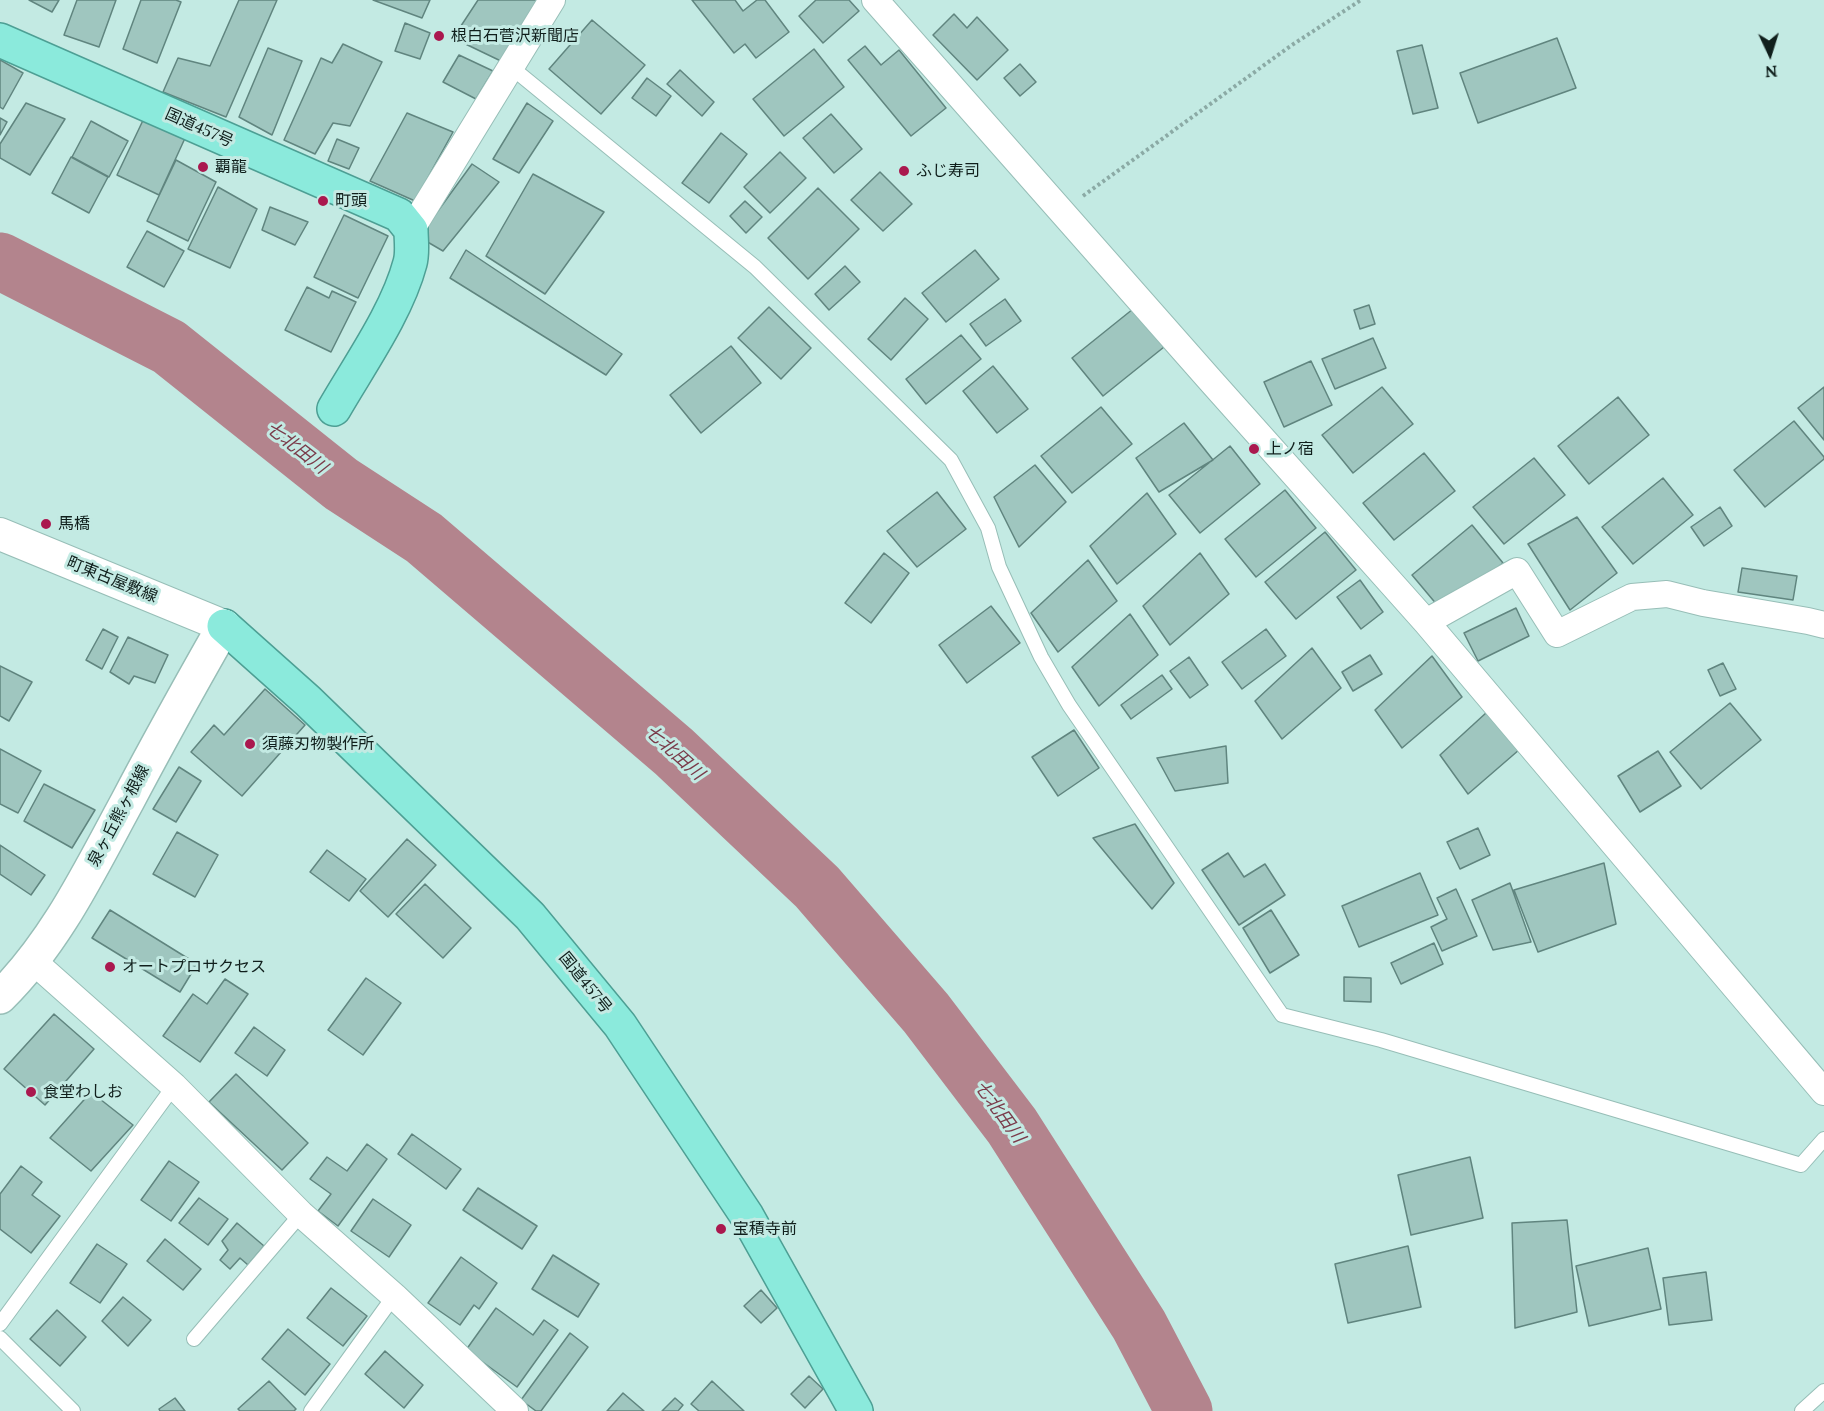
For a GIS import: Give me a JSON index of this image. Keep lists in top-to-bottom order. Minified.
{"streets":{"highway":["国道457号"],"main road":["泉ヶ丘熊ヶ根線"],"street":["町東古屋敷線"]},"crossings":[["国道457号","町東古屋敷線"],["国道457号","泉ヶ丘熊ヶ根線"],["町東古屋敷線","泉ヶ丘熊ヶ根線"]],"water":["七北田川"],"places":["根白石菅沢新聞店","覇龍","ふじ寿司","町頭","上ノ宿","馬橋","須藤刃物製作所","オートプロサクセス","食堂わしお","宝積寺前"],"north":"bottom"}
